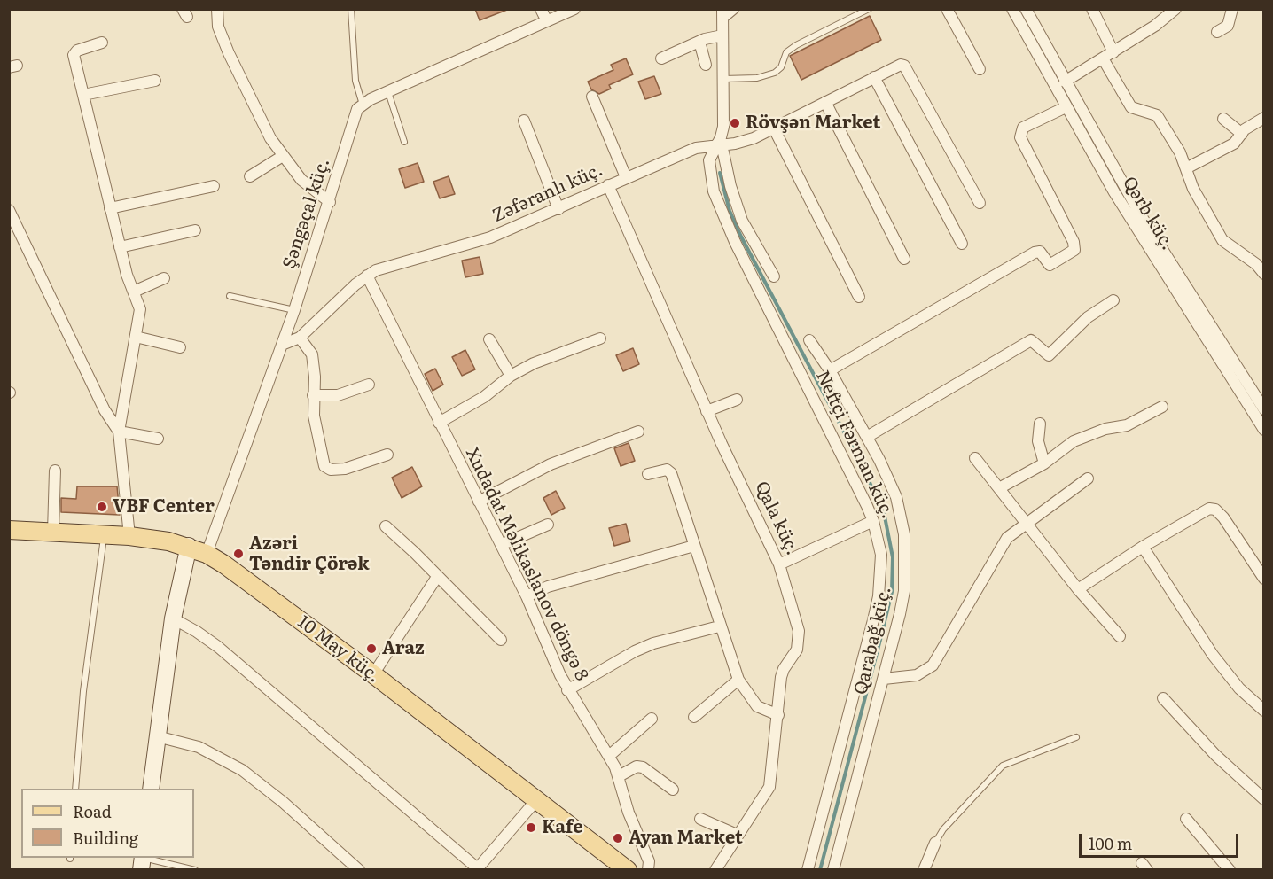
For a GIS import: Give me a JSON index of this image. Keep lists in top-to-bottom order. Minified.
{"streets":{"main road":["10 May küç."],"street":["Zəfəranlı küç.","Şəngəçal küç.","Qərb küç.","Neftçi Fərman küç.","Qala küç.","Xudadat Məlikaslanov döngə 8","Qarabağ küç."]},"crossings":[["Zəfəranlı küç.","Şəngəçal küç."],["Zəfəranlı küç.","Neftçi Fərman küç."],["Zəfəranlı küç.","Qala küç."],["Zəfəranlı küç.","Xudadat Məlikaslanov döngə 8"],["Şəngəçal küç.","10 May küç."]],"places":["Rövşən Market","VBF Center","Azəri Təndir Çörək","Araz","Kafe","Ayan Market"],"legend":["Road","Building"],"scale_bar":"100 m"}
